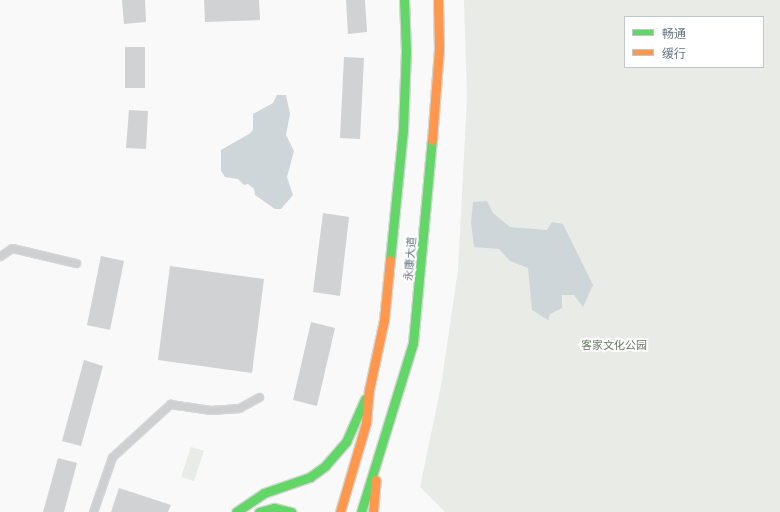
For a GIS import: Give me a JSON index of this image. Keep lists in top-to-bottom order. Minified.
{"streets":{"main road":["永康大道"]},"parks":["客家文化公园"],"legend":["畅通","缓行"]}
